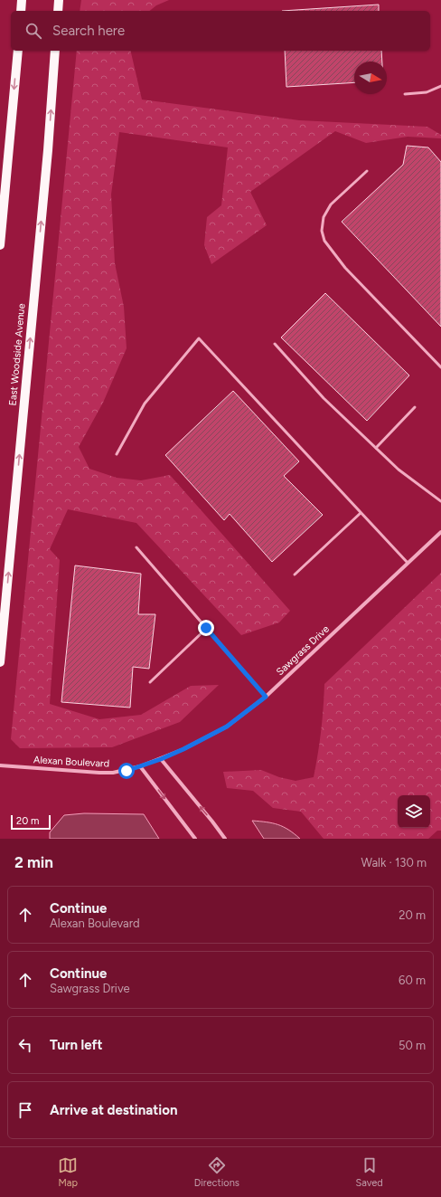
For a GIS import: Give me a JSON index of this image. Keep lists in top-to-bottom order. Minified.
{"streets":{"main road":["East Woodside Avenue"],"street":["Sawgrass Drive","Alexan Boulevard"]},"crossings":[["Sawgrass Drive","Alexan Boulevard"]],"scale_bar":"20 m","north":"right","page":{"search":"Search here","scale":"20 m","heading":["2 min","Walk · 130 m"],"list":[["Continue","Alexan Boulevard","20 m"],["Continue","Sawgrass Drive","60 m"],["Turn left","50 m"],"Arrive at destination"],"nav":["Map","Directions","Saved"]}}
